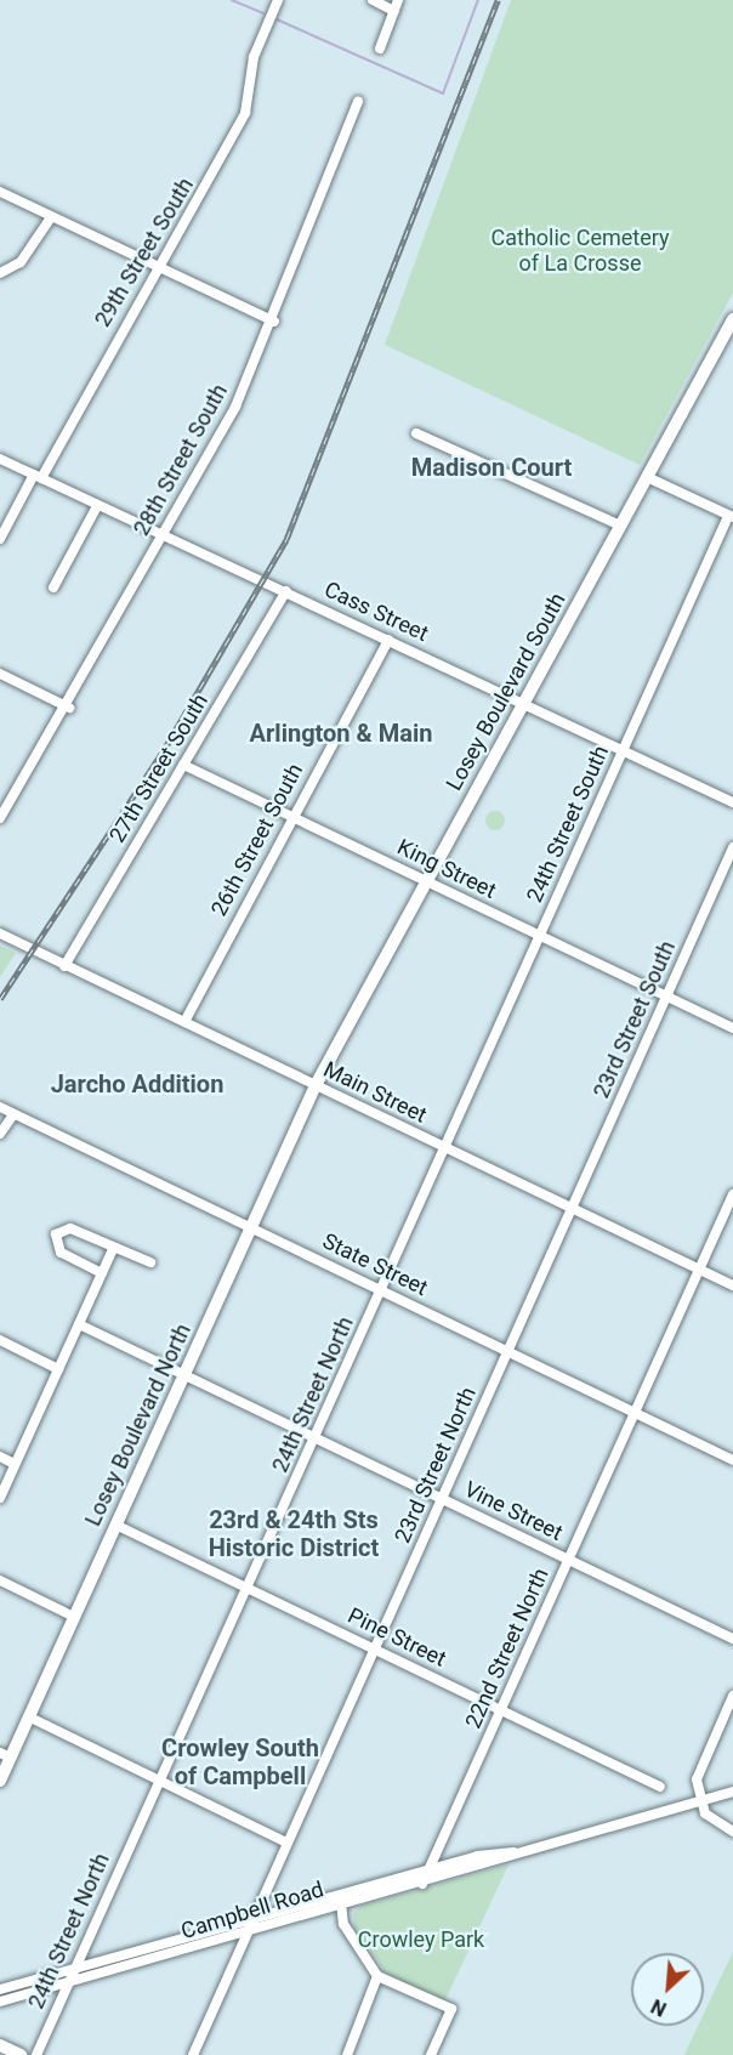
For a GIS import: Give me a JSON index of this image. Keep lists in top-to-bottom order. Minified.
{"streets":{"main road":["Losey Boulevard South","Losey Boulevard North"],"street":["29th Street South","28th Street South","Cass Street","27th Street South","24th Street South","26th Street South","King Street","23rd Street South","Main Street","State Street","24th Street North","23rd Street North","Vine Street","Pine Street","22nd Street North","Campbell Road"]},"crossings":[["29th Street South","Cass Street"],["28th Street South","Cass Street"],["Cass Street","Losey Boulevard South"],["Cass Street","27th Street South"],["Cass Street","24th Street South"],["Cass Street","26th Street South"],["Losey Boulevard South","King Street"],["Losey Boulevard South","Main Street"],["Losey Boulevard South","Losey Boulevard North"],["27th Street South","King Street"],["27th Street South","Main Street"],["24th Street South","King Street"],["24th Street South","Main Street"],["24th Street South","24th Street North"],["26th Street South","King Street"],["26th Street South","Main Street"],["King Street","23rd Street South"],["23rd Street South","Main Street"],["23rd Street South","23rd Street North"],["Main Street","24th Street North"],["Main Street","Losey Boulevard North"],["Main Street","23rd Street North"],["Main Street","22nd Street North"],["State Street","24th Street North"],["State Street","Losey Boulevard North"],["State Street","23rd Street North"],["State Street","22nd Street North"],["24th Street North","Vine Street"],["24th Street North","Pine Street"],["24th Street North","Campbell Road"],["Losey Boulevard North","Vine Street"],["Losey Boulevard North","Pine Street"],["23rd Street North","Vine Street"],["23rd Street North","Pine Street"],["23rd Street North","Campbell Road"],["Vine Street","22nd Street North"],["Pine Street","22nd Street North"],["22nd Street North","Campbell Road"]],"districts":["Madison Court","Arlington & Main","Jarcho Addition","23rd & 24th Sts Historic District","Crowley South of Campbell"],"parks":["Catholic Cemetery of La Crosse","Crowley Park"],"north":"bottom left"}
